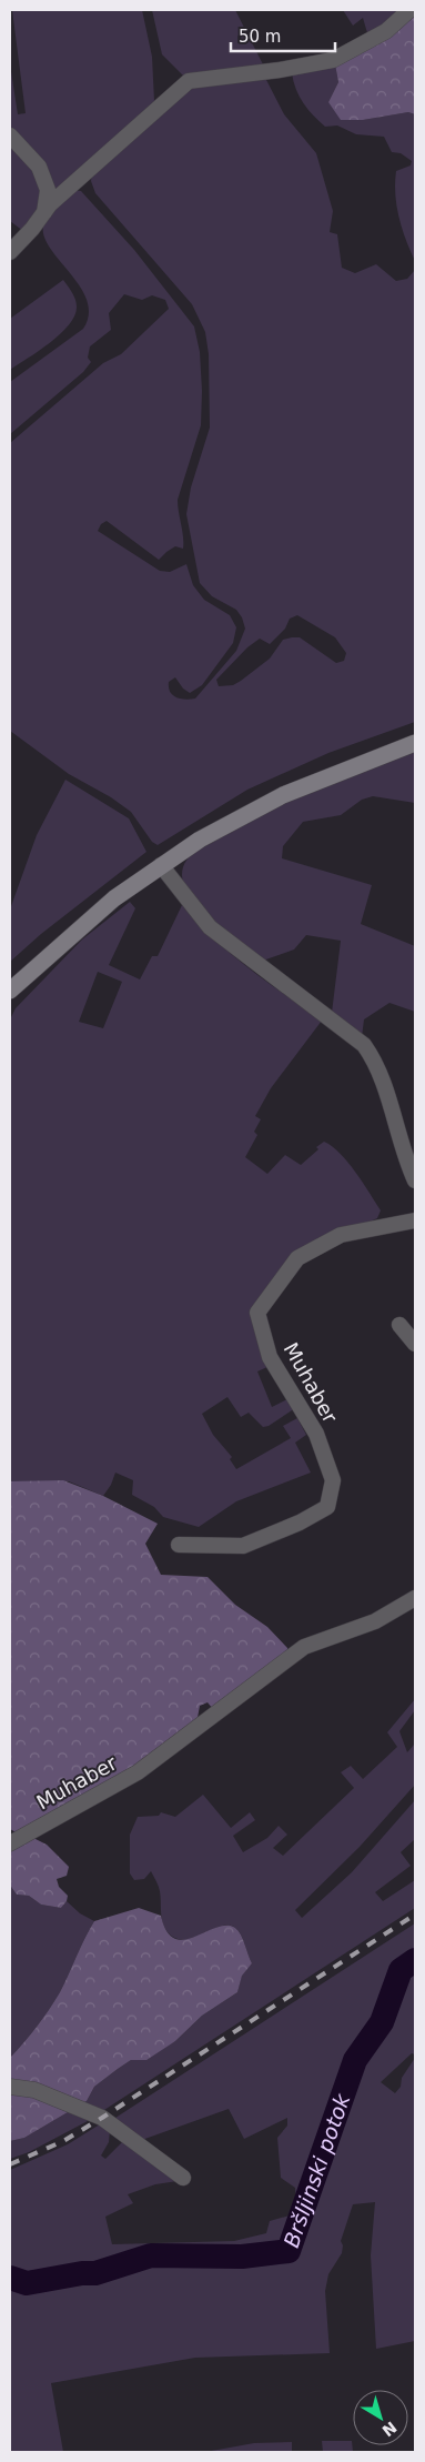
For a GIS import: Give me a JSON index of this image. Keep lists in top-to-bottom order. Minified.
{"streets":{"street":["Muhaber"]},"water":["Bršljinski potok"],"scale_bar":"50 m","north":"bottom right"}
